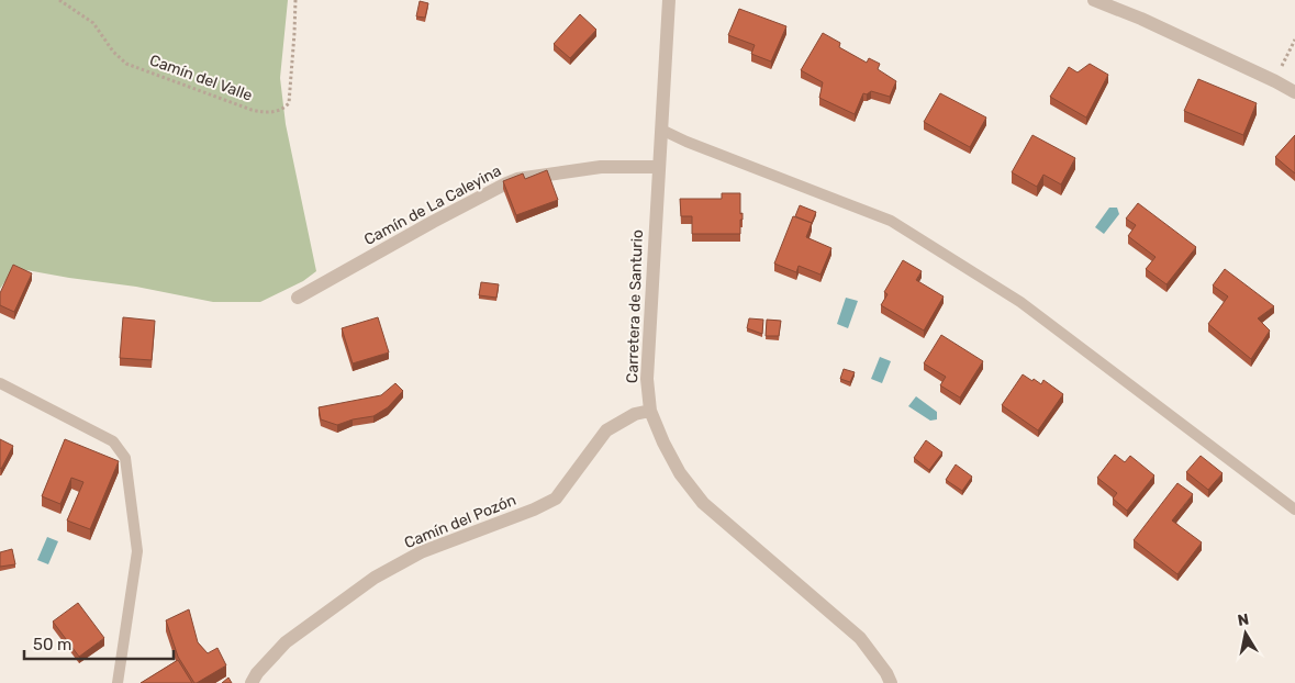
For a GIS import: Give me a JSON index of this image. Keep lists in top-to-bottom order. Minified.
{"streets":{"street":["Camín de La Caleyina","Carretera de Santurio","Camín del Pozón"],"path":["Camín del Valle"]},"crossings":[["Camín de La Caleyina","Carretera de Santurio"],["Carretera de Santurio","Camín del Pozón"]],"scale_bar":"50 m","north":"top"}
